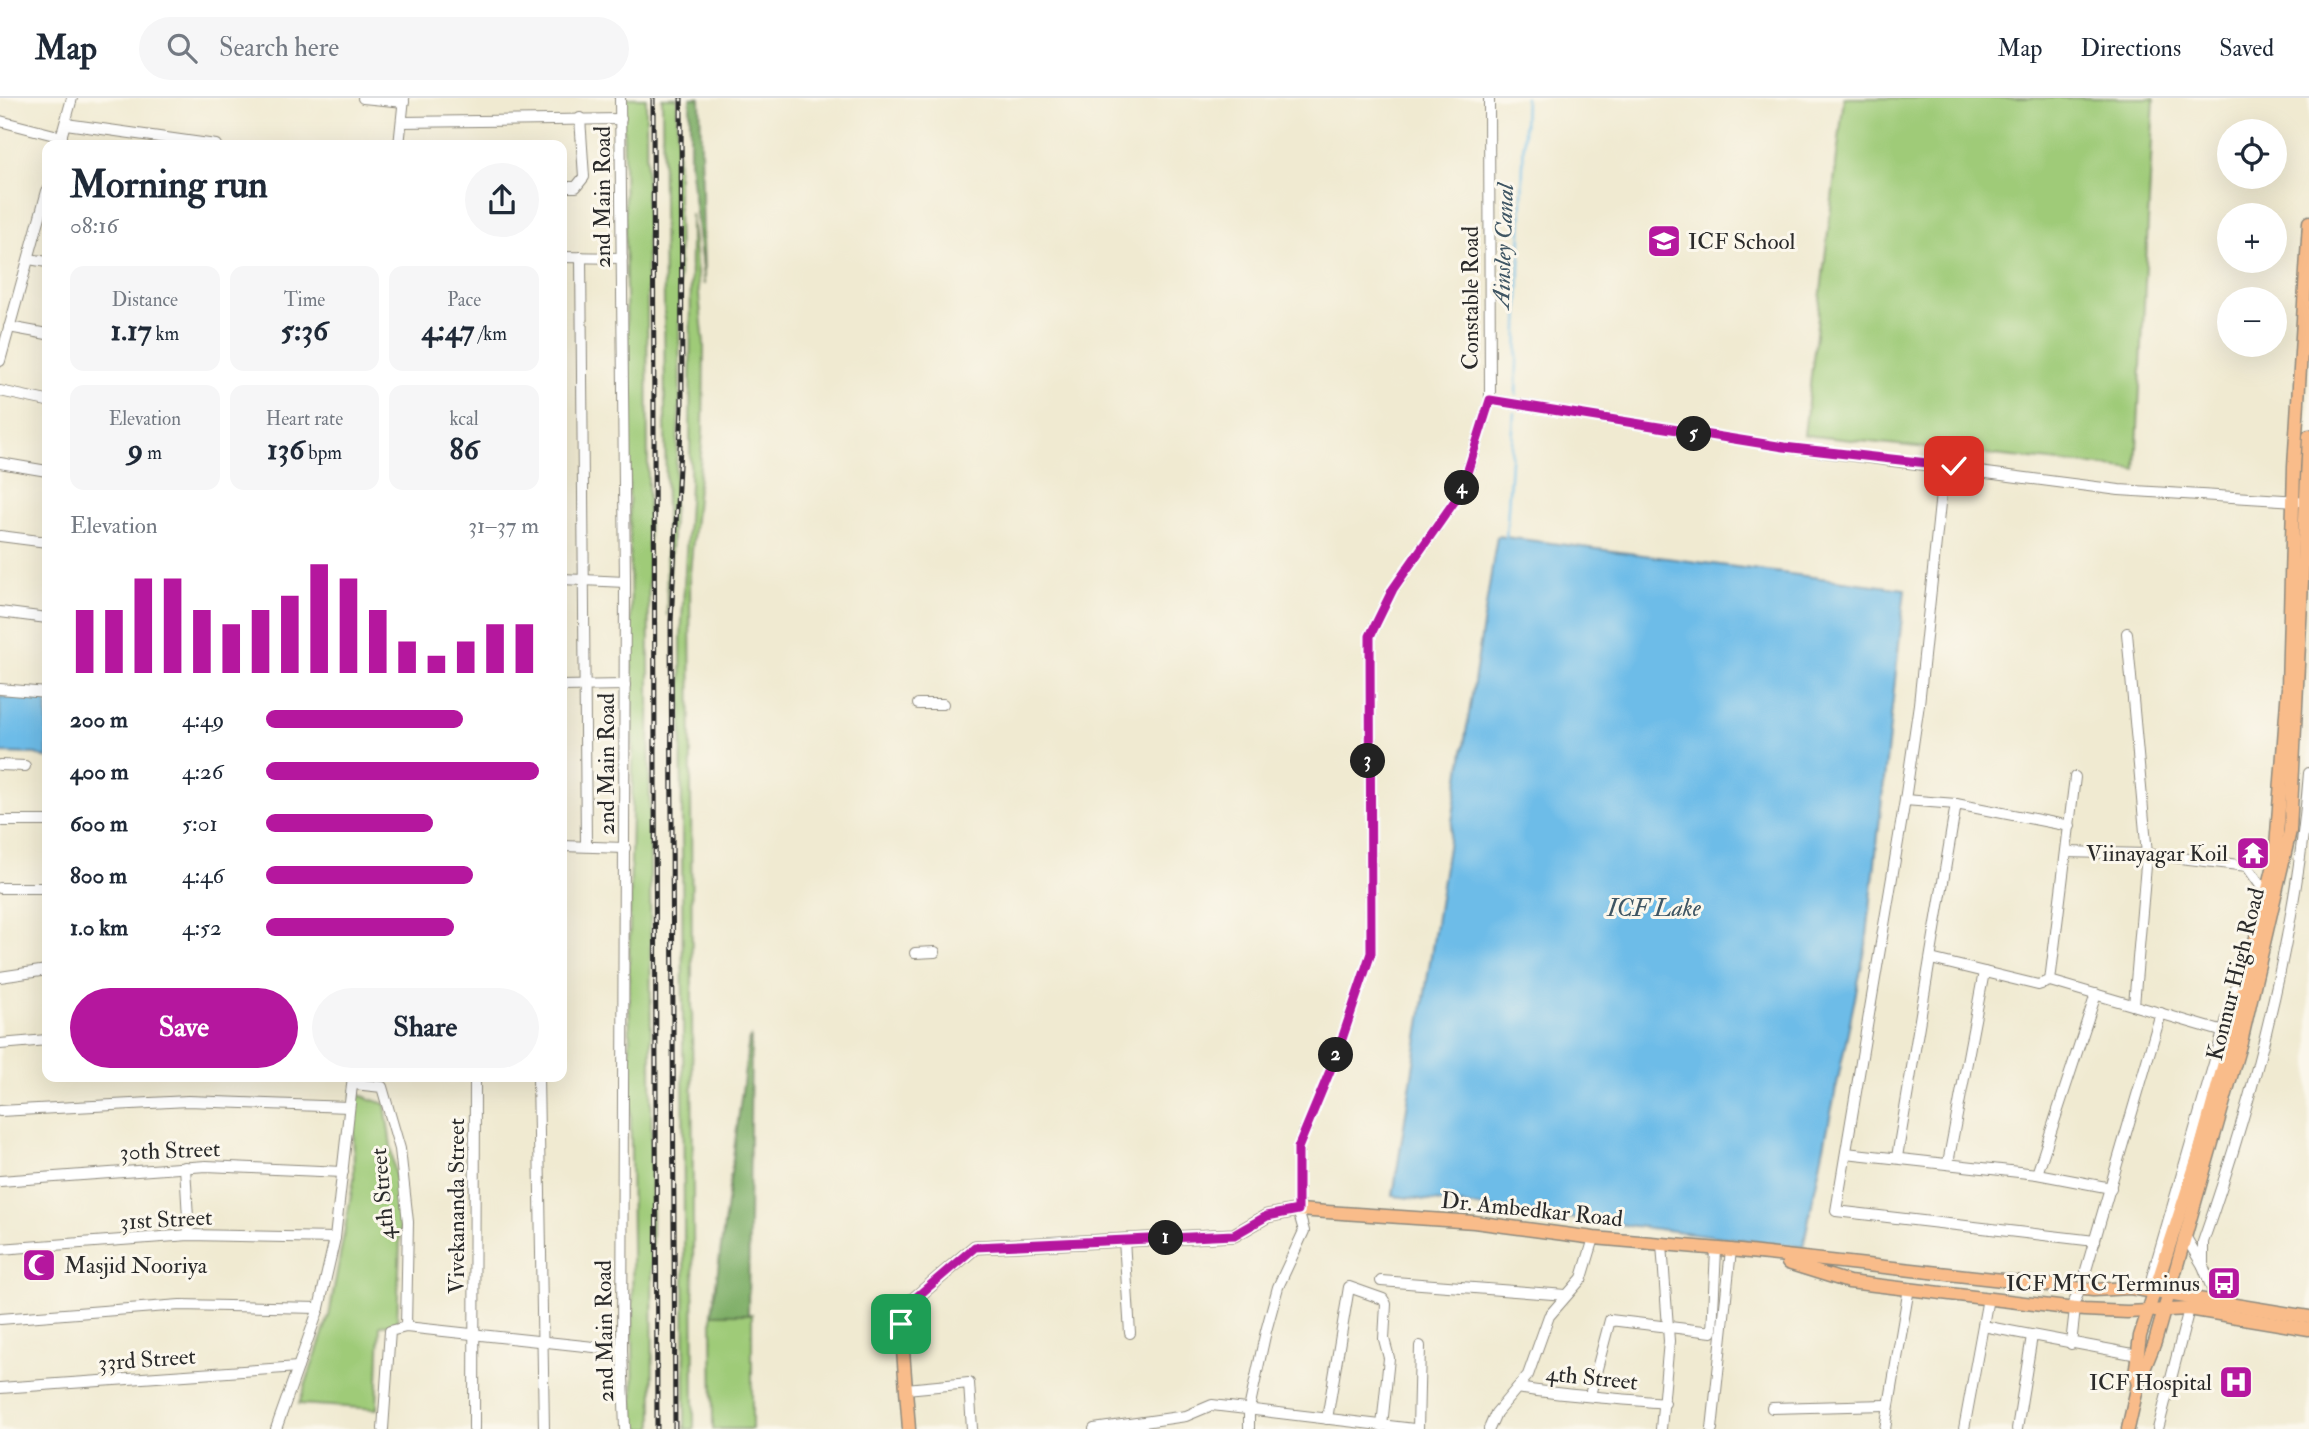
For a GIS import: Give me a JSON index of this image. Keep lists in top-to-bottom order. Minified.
{"streets":{"main road":["Konnur High Road","Dr. Ambedkar Road"],"street":["2nd Main Road","Constable Road","30th Street","4th Street","Vivekananda Street","31st Street","33rd Street"]},"crossings":[["Constable Road","Dr. Ambedkar Road"],["Konnur High Road","Dr. Ambedkar Road"]],"water":["Ainsley Canal","ICF Lake"],"places":{"school or university":["ICF School"],"temple":["Viinayagar Koil"],"mosque":["Masjid Nooriya"],"bus stop":["ICF MTC Terminus"],"hospital":["ICF Hospital"]},"page":{"header":"Map","search":"Search here","nav":["Map","Directions","Saved"],"map_buttons":["+","−"],"heading":["Morning run","08:16"],"stats":[["Distance","1.17 km"],["Time","5:36"],["Pace","4:47 /km"],["Elevation","9 m"],["Heart rate","136 bpm"],["kcal","86"]],"pins":["5","4","3","2","1"],"chart":["Elevation","31–37 m"],"list":[{"name":"200 m","note":"4:49"},{"name":"400 m","note":"4:26"},{"name":"600 m","note":"5:01"},{"name":"800 m","note":"4:46"},{"name":"1.0 km","note":"4:52"}],"buttons":["Save","Share"]}}
